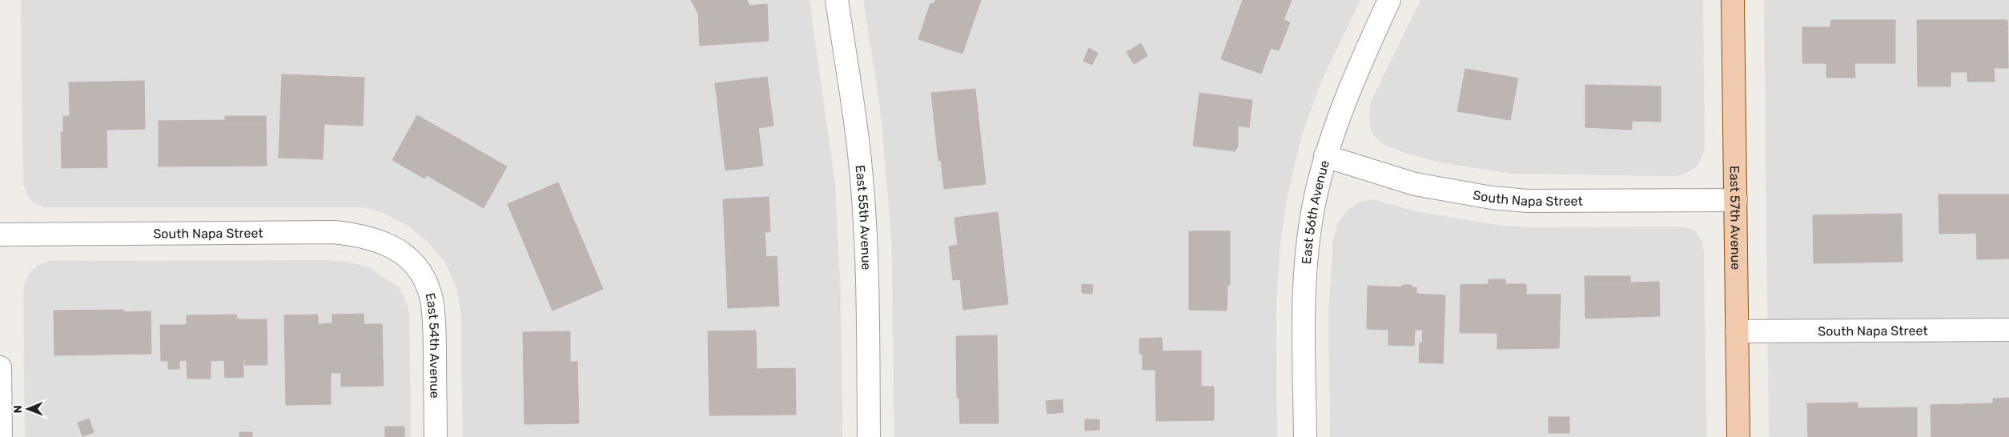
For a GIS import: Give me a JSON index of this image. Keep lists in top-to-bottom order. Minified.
{"streets":{"main road":["East 57th Avenue"],"street":["South Napa Street","East 56th Avenue","East 55th Avenue","East 54th Avenue"]},"crossings":[["South Napa Street","East 56th Avenue"],["South Napa Street","East 57th Avenue"],["South Napa Street","East 54th Avenue"]],"north":"left"}
